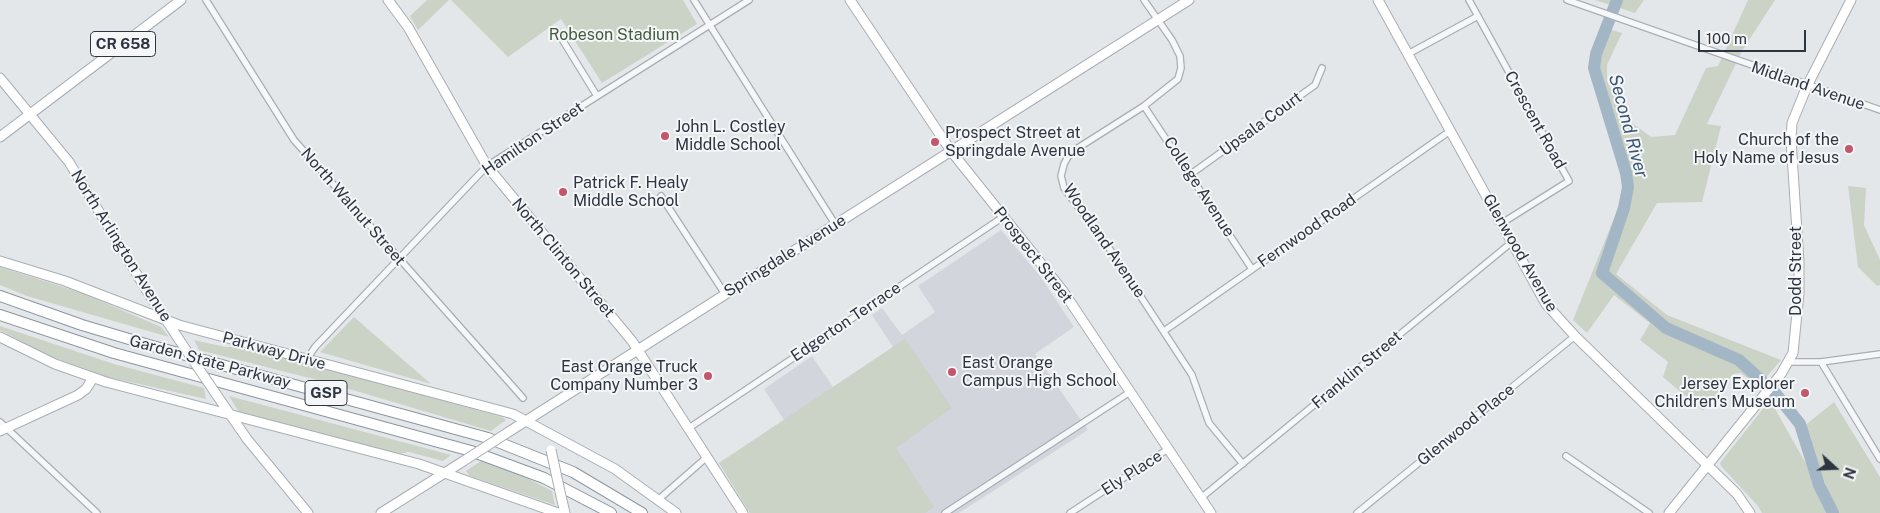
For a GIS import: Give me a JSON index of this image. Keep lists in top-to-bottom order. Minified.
{"streets":{"highway":["Garden State Parkway","GSP"],"street":["CR 658","Midland Avenue","Crescent Road","Upsala Court","Hamilton Street","College Avenue","North Walnut Street","Fernwood Road","Woodland Avenue","North Arlington Avenue","Glenwood Avenue","Prospect Street","Springdale Avenue","North Clinton Street","Dodd Street","Edgerton Terrace","Parkway Drive","Franklin Street","Glenwood Place","Ely Place"]},"crossings":[["CR 658","North Arlington Avenue"],["Midland Avenue","Dodd Street"],["Crescent Road","Glenwood Avenue"],["Upsala Court","College Avenue"],["Hamilton Street","North Walnut Street"],["Hamilton Street","North Clinton Street"],["Hamilton Street","Parkway Drive"],["College Avenue","Fernwood Road"],["College Avenue","Woodland Avenue"],["Fernwood Road","Woodland Avenue"],["Fernwood Road","Glenwood Avenue"],["Woodland Avenue","Springdale Avenue"],["Woodland Avenue","Franklin Street"],["North Arlington Avenue","Parkway Drive"],["Glenwood Avenue","Dodd Street"],["Glenwood Avenue","Franklin Street"],["Glenwood Avenue","Glenwood Place"],["Prospect Street","Springdale Avenue"],["Prospect Street","Edgerton Terrace"],["Prospect Street","Franklin Street"],["Prospect Street","Ely Place"],["Springdale Avenue","North Clinton Street"],["Springdale Avenue","Parkway Drive"],["North Clinton Street","Edgerton Terrace"]],"water":["Second River"],"parks":["Robeson Stadium"],"places":["John L. Costley Middle School","Prospect Street at Springdale Avenue","Church of the Holy Name of Jesus","Patrick F. Healy Middle School","East Orange Campus High School","East Orange Truck Company Number 3","Jersey Explorer Children's Museum"],"scale_bar":"100 m","north":"right"}
